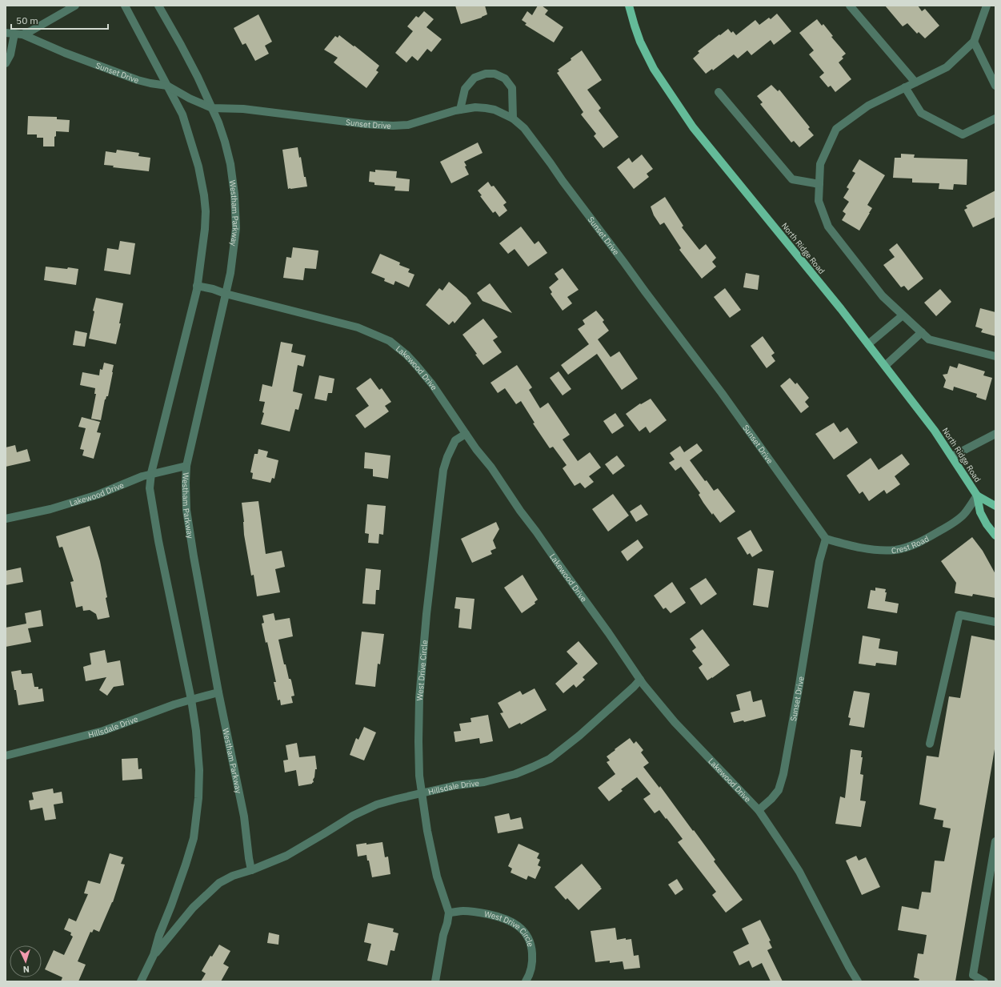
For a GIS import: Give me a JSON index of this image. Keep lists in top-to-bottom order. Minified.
{"streets":{"main road":["North Ridge Road"],"street":["Sunset Drive","Westham Parkway","Lakewood Drive","Crest Road","West Drive Circle","Hillsdale Drive"]},"crossings":[["Sunset Drive","Westham Parkway"],["Sunset Drive","Lakewood Drive"],["Sunset Drive","Crest Road"],["Westham Parkway","Lakewood Drive"],["Westham Parkway","Hillsdale Drive"],["North Ridge Road","Crest Road"],["Lakewood Drive","West Drive Circle"],["Lakewood Drive","Hillsdale Drive"],["West Drive Circle","Hillsdale Drive"]],"scale_bar":"50 m","north":"bottom"}
